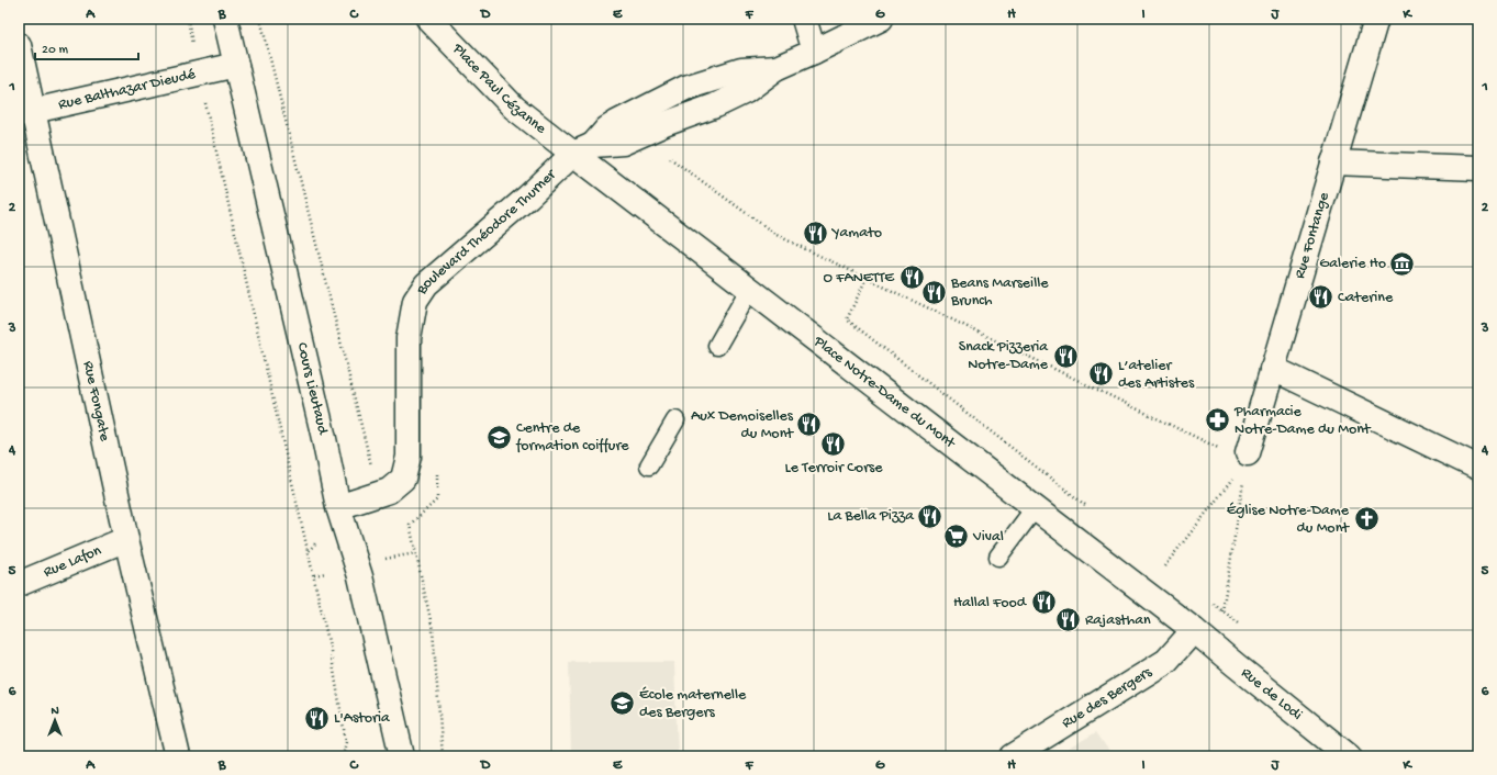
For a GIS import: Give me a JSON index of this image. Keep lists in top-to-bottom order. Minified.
{"streets":{"street":["Place Paul Cézanne","Rue Balthazar Dieudé","Boulevard Théodore Thurner","Rue Fontange","Cours Lieutaud","Place Notre-Dame du Mont","Rue Fongate","Rue Lafon","Rue de Lodi","Rue des Bergers"]},"crossings":[["Place Paul Cézanne","Boulevard Théodore Thurner"],["Place Paul Cézanne","Place Notre-Dame du Mont"],["Rue Balthazar Dieudé","Cours Lieutaud"],["Rue Balthazar Dieudé","Rue Fongate"],["Boulevard Théodore Thurner","Cours Lieutaud"],["Boulevard Théodore Thurner","Place Notre-Dame du Mont"],["Place Notre-Dame du Mont","Rue de Lodi"],["Place Notre-Dame du Mont","Rue des Bergers"],["Rue Fongate","Rue Lafon"],["Rue de Lodi","Rue des Bergers"]],"places":{"restaurant":["Yamato","O FANETTE","Beans Marseille Brunch","Caterine","Snack Pizzeria Notre-Dame","L’atelier des Artistes","Aux Demoiselles du Mont","Le Terroir Corse","La Bella Pizza","Hallal Food","Rajasthan","L'Astoria"],"museum":["Galerie Ho"],"pharmacy":["Pharmacie Notre-Dame du Mont"],"school or university":["Centre de formation coiffure","École maternelle des Bergers"],"church":["Église Notre-Dame du Mont"],"supermarket":["Vival"]},"scale_bar":"20 m","north":"top","grid":{"columns":["A","B","C","D","E","F","G","H","I","J","K"],"rows":["1","2","3","4","5","6"]}}
